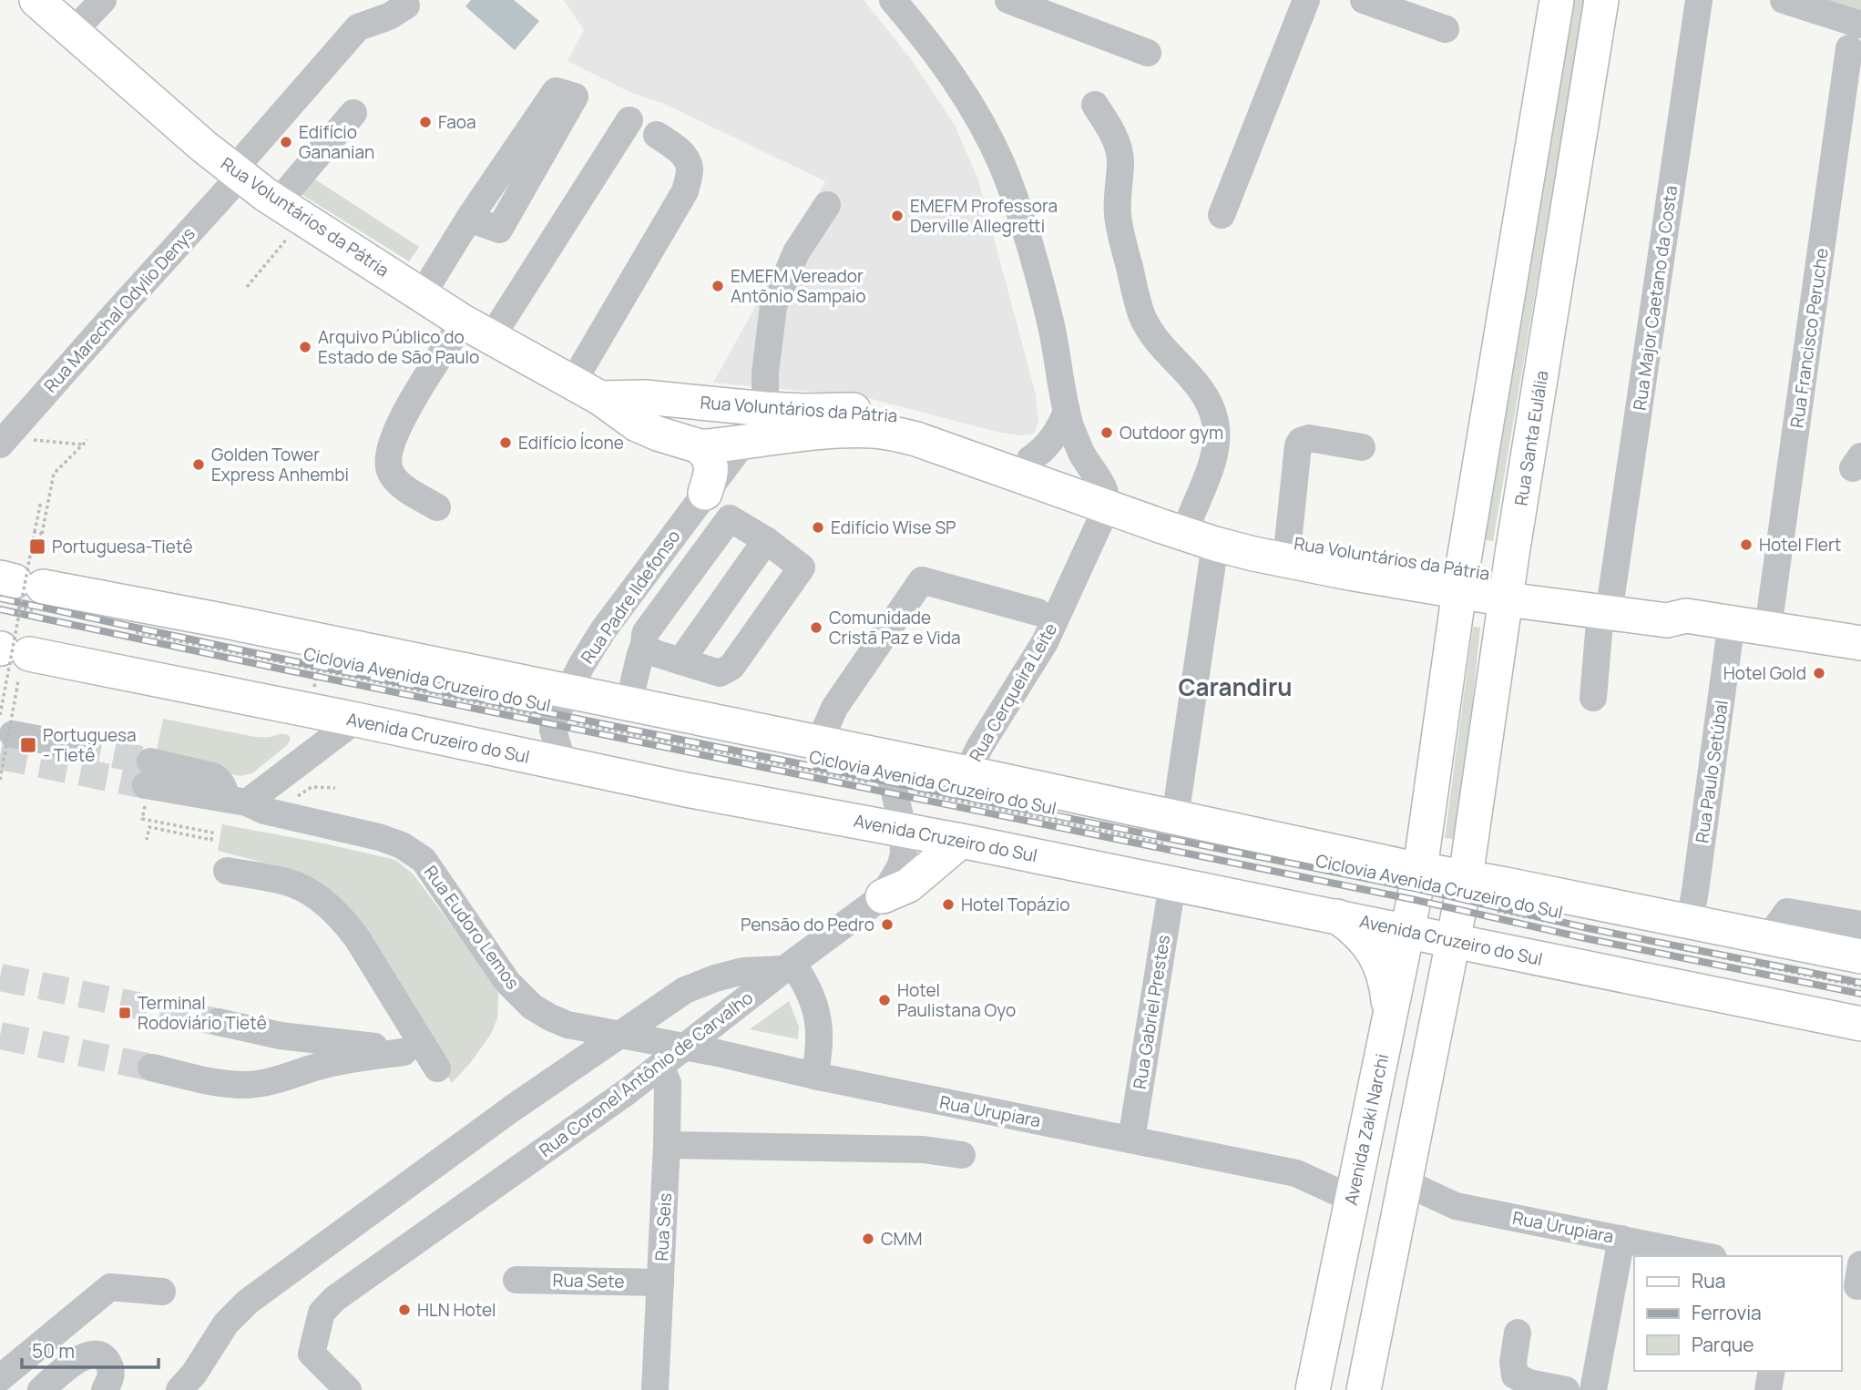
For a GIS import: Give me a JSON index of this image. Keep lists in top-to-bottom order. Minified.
{"streets":{"main road":["Rua Voluntários da Pátria","Rua Santa Eulália","Avenida Cruzeiro do Sul","Avenida Zaki Narchi"],"street":["Rua Major Caetano da Costa","Rua Marechal Odylio Denys","Rua Francisco Peruche","Rua Padre Ildefonso","Rua Cerqueira Leite","Rua Paulo Setúbal","Rua Eudoro Lemos","Rua Gabriel Prestes","Rua Coronel Antônio de Carvalho","Rua Urupiara","Rua Seis","Rua Sete"],"path":["Ciclovia Avenida Cruzeiro do Sul"]},"crossings":[["Rua Voluntários da Pátria","Rua Major Caetano da Costa"],["Rua Voluntários da Pátria","Rua Marechal Odylio Denys"],["Rua Voluntários da Pátria","Rua Francisco Peruche"],["Rua Voluntários da Pátria","Rua Santa Eulália"],["Rua Voluntários da Pátria","Rua Padre Ildefonso"],["Rua Voluntários da Pátria","Rua Cerqueira Leite"],["Rua Voluntários da Pátria","Rua Paulo Setúbal"],["Rua Santa Eulália","Ciclovia Avenida Cruzeiro do Sul"],["Rua Padre Ildefonso","Ciclovia Avenida Cruzeiro do Sul"],["Ciclovia Avenida Cruzeiro do Sul","Rua Coronel Antônio de Carvalho"],["Avenida Cruzeiro do Sul","Rua Gabriel Prestes"],["Avenida Cruzeiro do Sul","Rua Coronel Antônio de Carvalho"],["Avenida Cruzeiro do Sul","Avenida Zaki Narchi"],["Rua Eudoro Lemos","Rua Coronel Antônio de Carvalho"],["Rua Eudoro Lemos","Rua Urupiara"],["Rua Gabriel Prestes","Rua Urupiara"],["Rua Coronel Antônio de Carvalho","Rua Urupiara"],["Rua Coronel Antônio de Carvalho","Rua Seis"],["Rua Urupiara","Avenida Zaki Narchi"],["Rua Seis","Rua Sete"]],"districts":["Carandiru"],"places":{"other":["Faoa","Edifício Gananian","EMEFM Professora Derville Allegretti","EMEFM Vereador Antõnio Sampaio","Arquivo Público do Estado de São Paulo","Outdoor gym","Edifício Ícone","Golden Tower Express Anhembi","Edifício Wise SP","Hotel Flert","Comunidade Cristã Paz e Vida","Hotel Gold","Hotel Topázio","Pensão do Pedro","Hotel Paulistana Oyo","CMM","HLN Hotel"],"transit":["Portuguesa-Tietê","Portuguesa - Tietê","Terminal Rodoviário Tietê"]},"legend":["Rua","Ferrovia","Parque"],"scale_bar":"50 m"}
